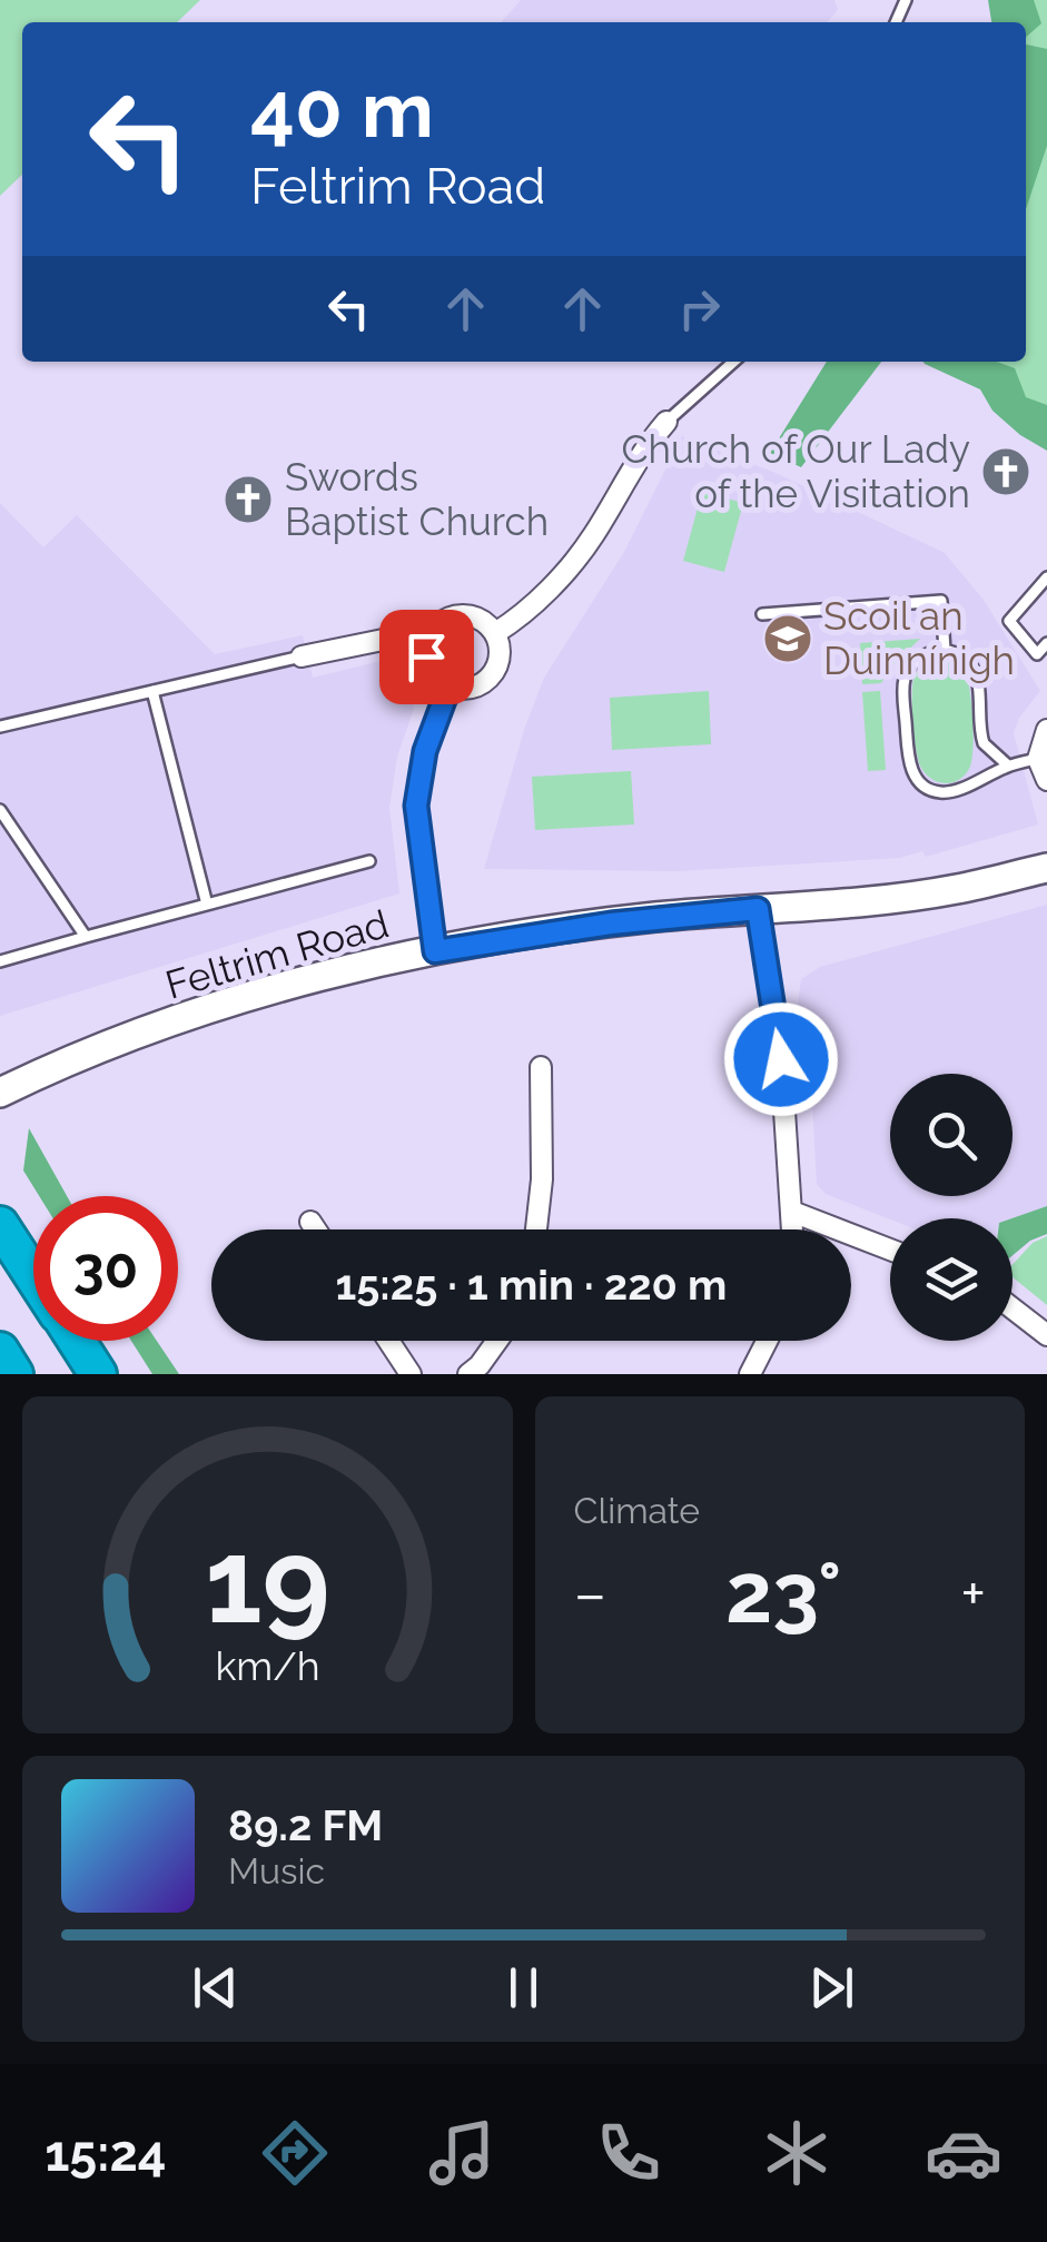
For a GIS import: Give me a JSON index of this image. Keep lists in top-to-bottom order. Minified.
{"streets":{"street":["Feltrim Road"]},"places":{"church":["Church of Our Lady of the Visitation","Swords Baptist Church"],"school or university":["Scoil an Duinnínigh"]},"page":{"turn":["40 m","Feltrim Road"],"limit":"30","trip":"15:25 · 1 min · 220 m","tile":"Climate","heat":["−","23°","+"],"song":["89.2 FM","Music"],"tabs":"15:24","gauge":["19","km/h"]}}
